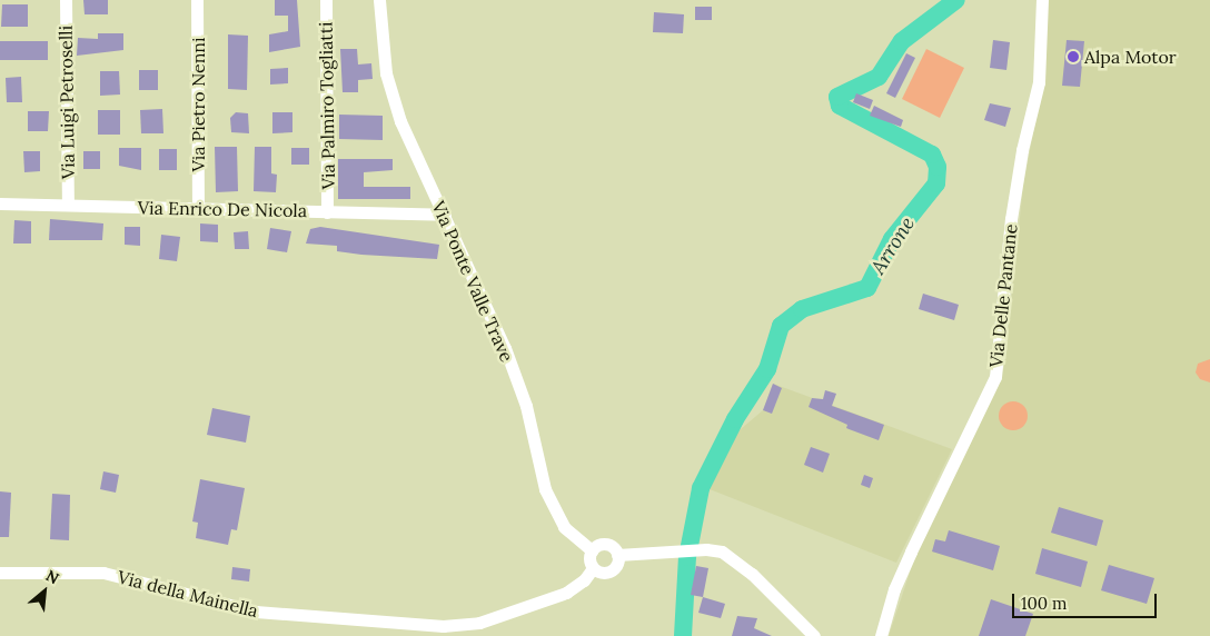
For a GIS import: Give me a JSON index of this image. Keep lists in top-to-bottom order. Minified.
{"streets":{"street":["Via Luigi Petroselli","Via Pietro Nenni","Via Palmiro Togliatti","Via Enrico De Nicola","Via Ponte Valle Trave","Via Delle Pantane","Via della Mainella"]},"crossings":[["Via Luigi Petroselli","Via Enrico De Nicola"],["Via Pietro Nenni","Via Enrico De Nicola"],["Via Palmiro Togliatti","Via Enrico De Nicola"],["Via Enrico De Nicola","Via Ponte Valle Trave"],["Via Ponte Valle Trave","Via della Mainella"]],"water":["Arrone"],"places":["Alpa Motor"],"scale_bar":"100 m","north":"top right"}
